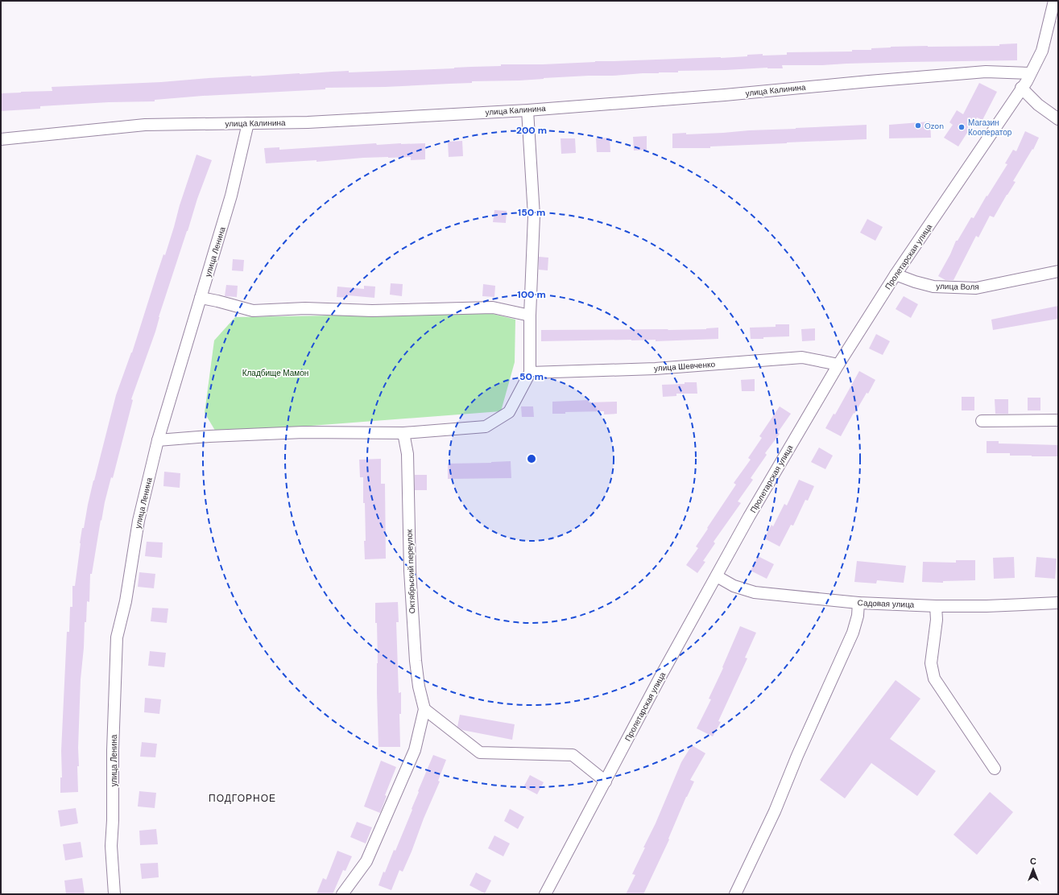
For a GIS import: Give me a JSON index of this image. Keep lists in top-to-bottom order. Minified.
{"streets":{"street":["улица Калинина","улица Ленина","Пролетарская улица","улица Воля","улица Шевченко","Октябрьский переулок","Садовая улица"]},"crossings":[["улица Калинина","улица Ленина"],["улица Калинина","Пролетарская улица"],["Пролетарская улица","улица Воля"],["Пролетарская улица","улица Шевченко"],["Пролетарская улица","Садовая улица"]],"districts":["ПОДГОРНОЕ"],"parks":["Кладбище Мамон"],"places":["Ozon","Магазин Кооператор"],"north":"top","rings":["200 m","150 m","100 m","50 m"]}
